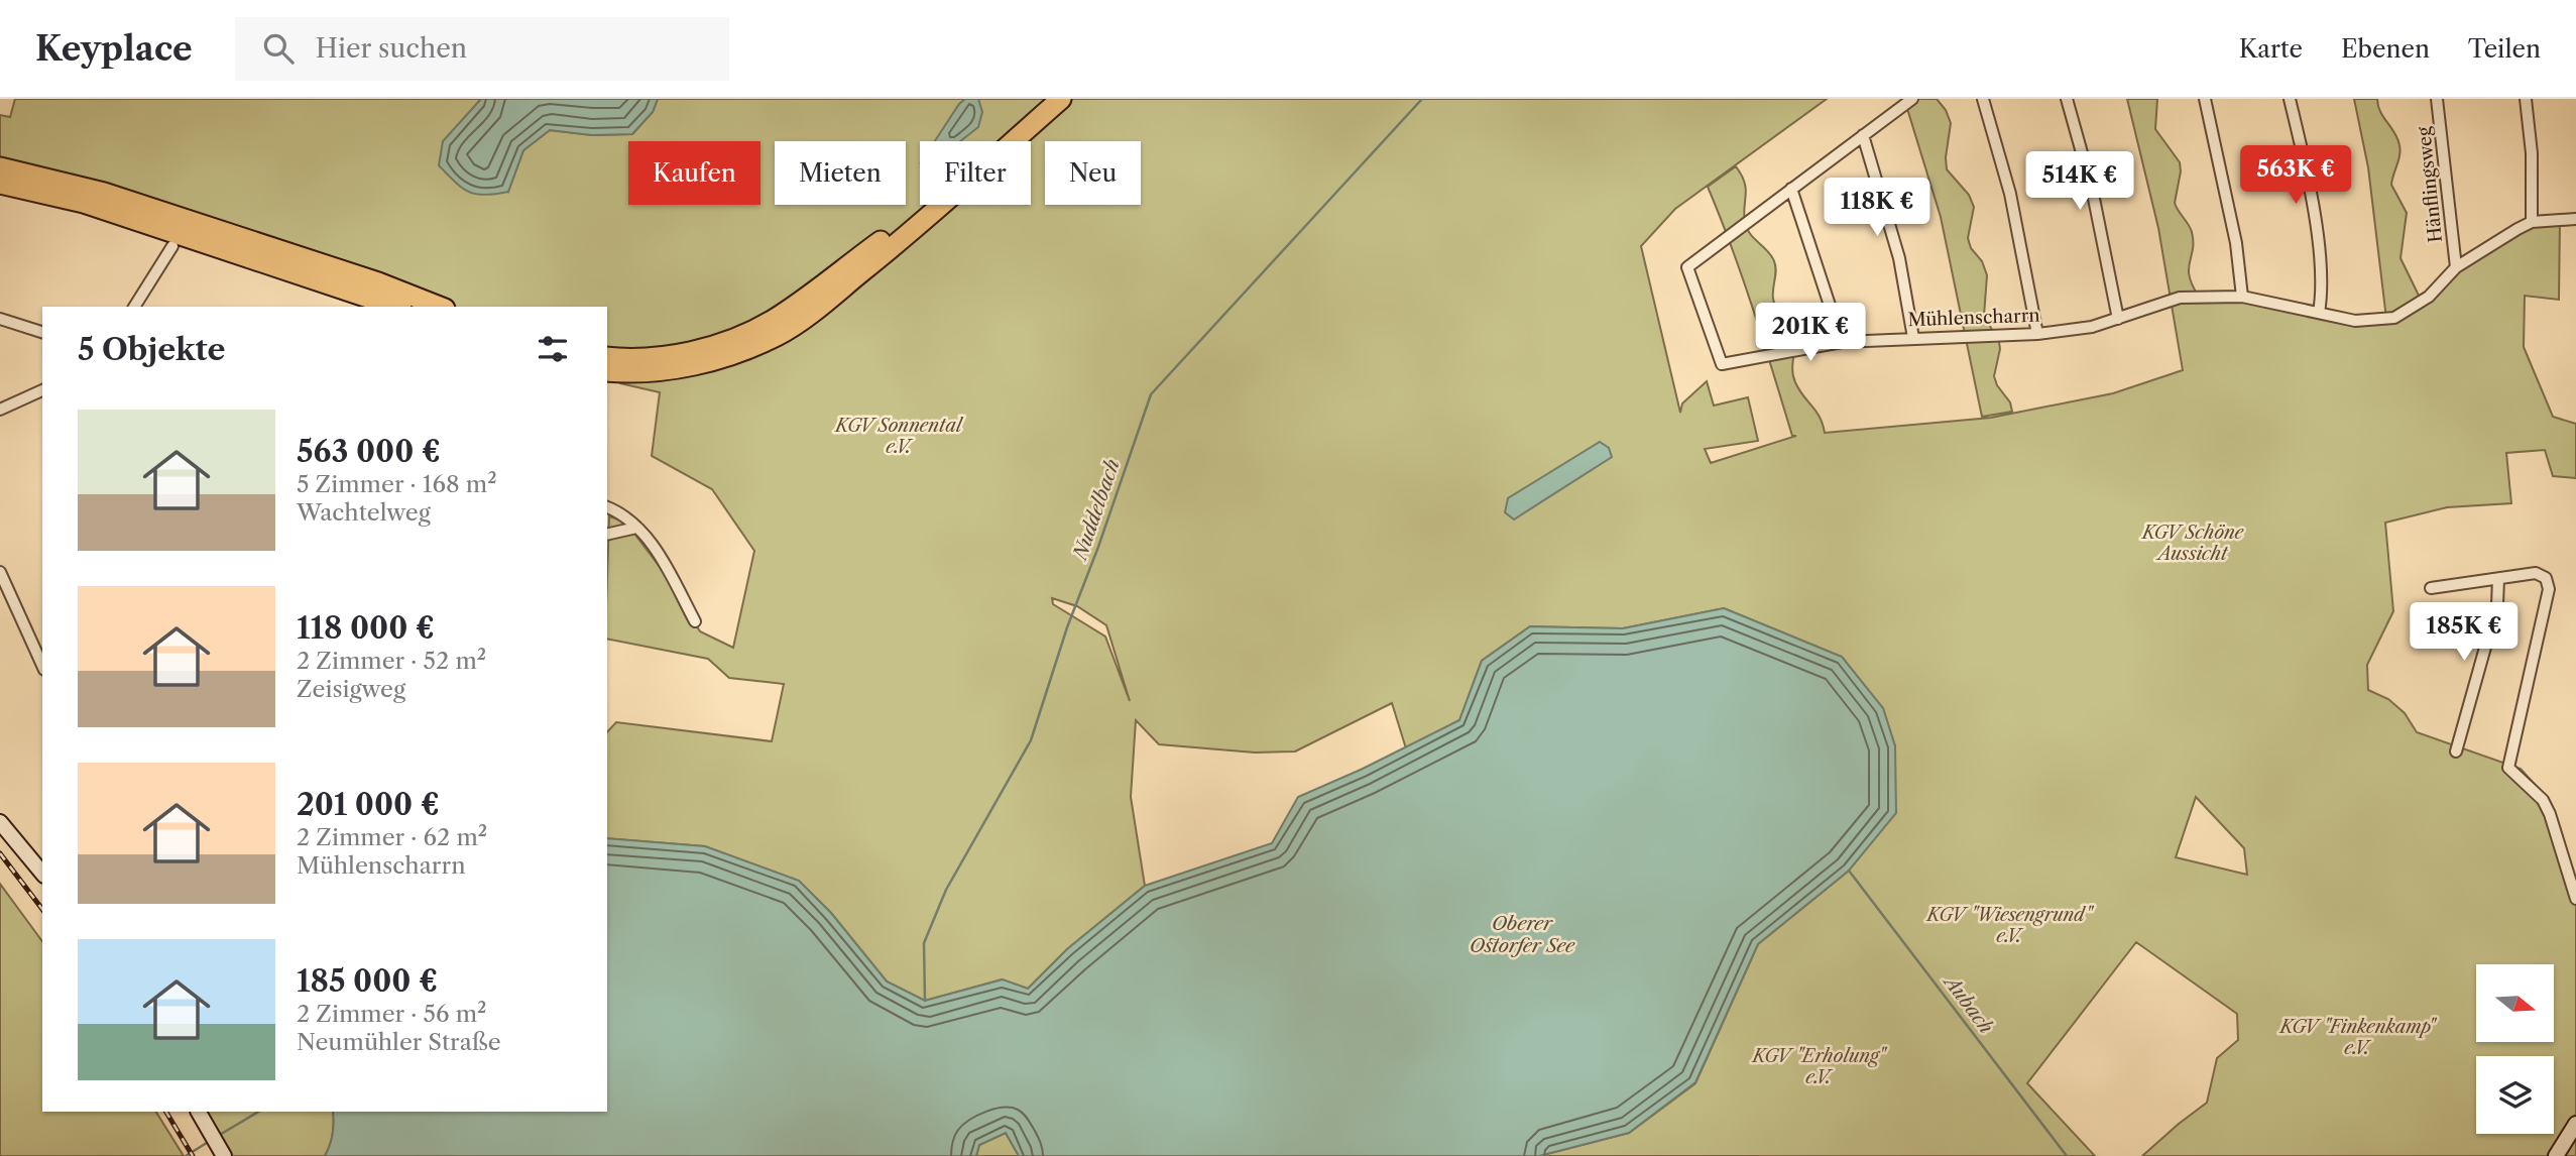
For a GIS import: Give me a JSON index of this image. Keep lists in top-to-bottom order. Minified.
{"streets":{"street":["Hänflingsweg","Mühlenscharrn"]},"crossings":[["Hänflingsweg","Mühlenscharrn"]],"water":["Nuddelbach","Oberer Ostorfer See","Aubach"],"parks":["KGV Sonnental e.V.","KGV Schöne Aussicht","KGV \"Wiesengrund\" e.V.","KGV \"Finkenkamp\" e.V.","KGV \"Erholung\" e.V."],"north":"right","page":{"header":"Keyplace","search":"Hier suchen","nav":["Karte","Ebenen","Teilen"],"chip":["Kaufen","Mieten","Filter","Neu"],"price":["563K €","514K €","118K €","201K €","185K €"],"heading":"5 Objekte","list":[{"name":"563 000 €","note":"5 Zimmer · 168 m² · Wachtelweg"},{"name":"118 000 €","note":"2 Zimmer · 52 m² · Zeisigweg"},{"name":"201 000 €","note":"2 Zimmer · 62 m² · Mühlenscharrn"},{"name":"185 000 €","note":"2 Zimmer · 56 m² · Neumühler Straße"}]}}
